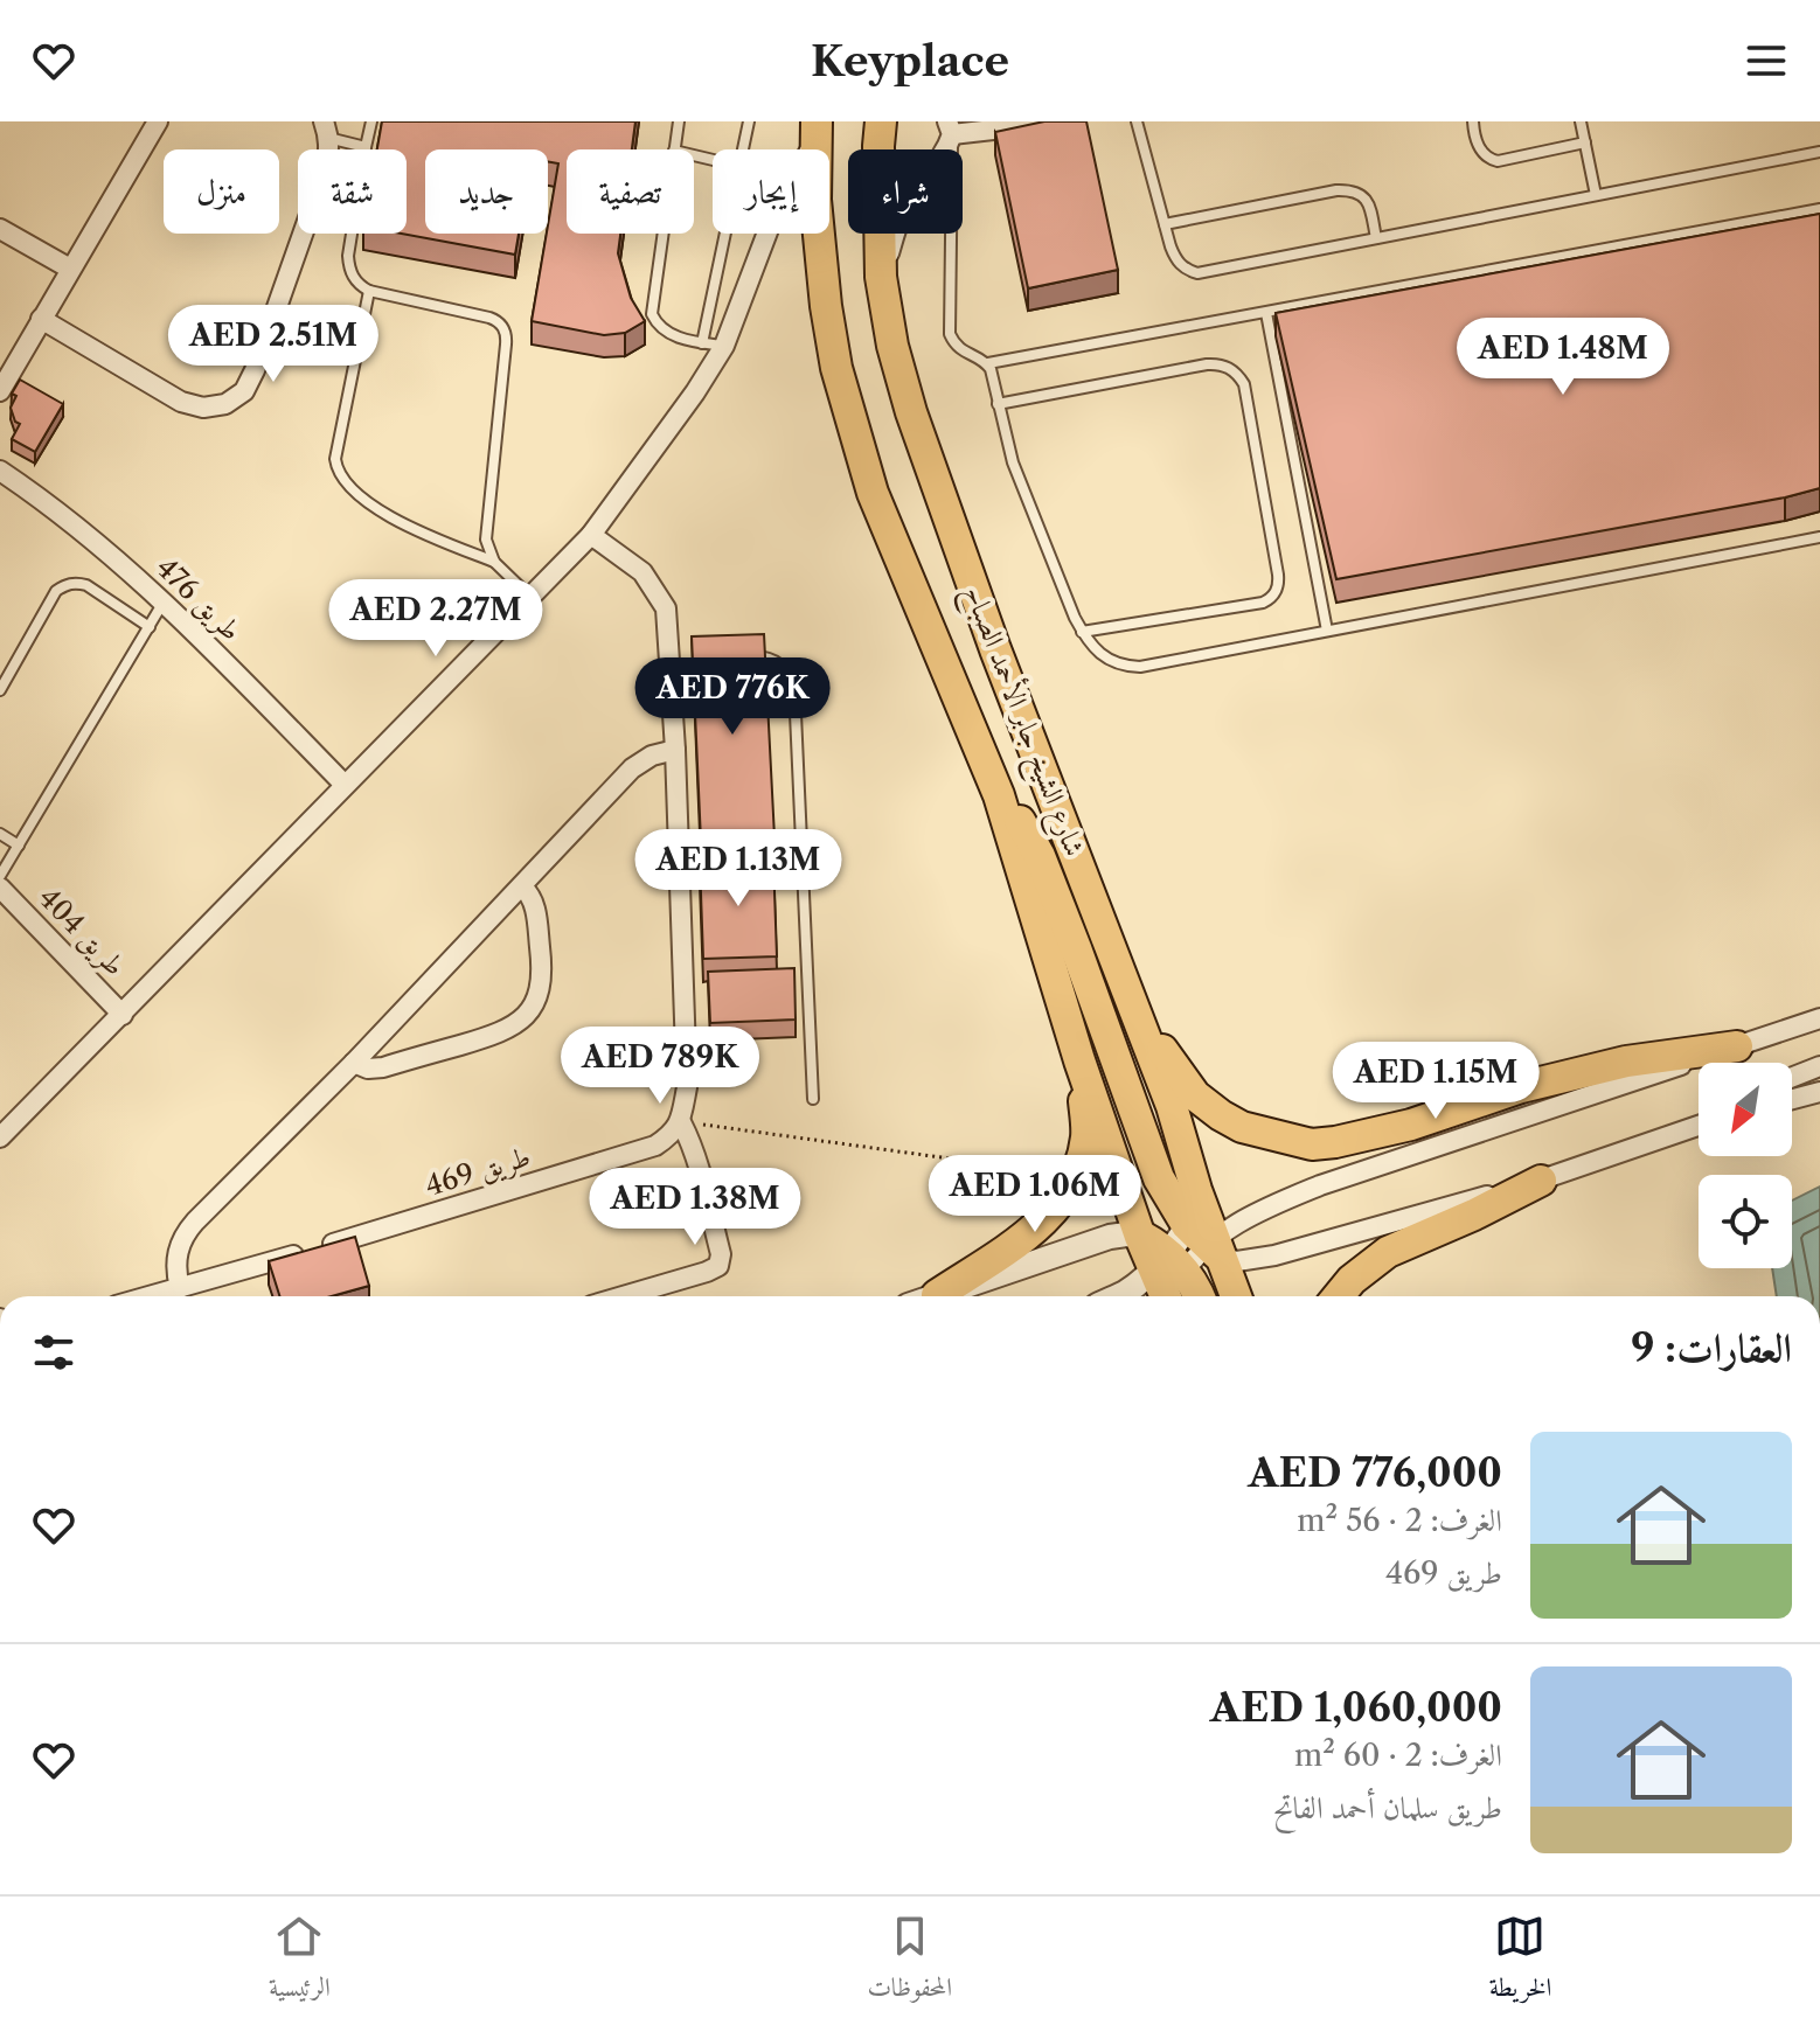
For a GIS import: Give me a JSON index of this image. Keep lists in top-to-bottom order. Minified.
{"streets":{"main road":["شارع الشيخ جابر الأحمد الصباح"],"street":["طريق 476","طريق 404","طريق 469"]},"north":"bottom left","page":{"header":"Keyplace","chip":["شراء","إيجار","تصفية","جديد","شقة","منزل"],"price":["AED 2.51M","AED 1.48M","AED 2.27M","AED 776K","AED 1.13M","AED 789K","AED 1.15M","AED 1.06M","AED 1.38M"],"heading":"العقارات: 9","list":[{"name":"AED 776,000","note":"الغرف: 2 · 56 m² · طريق 469"},{"name":"AED 1,060,000","note":"الغرف: 2 · 60 m² · طريق سلمان أحمد الفاتح"}],"tabs":["الخريطة","المحفوظات","الرئيسية"]}}
